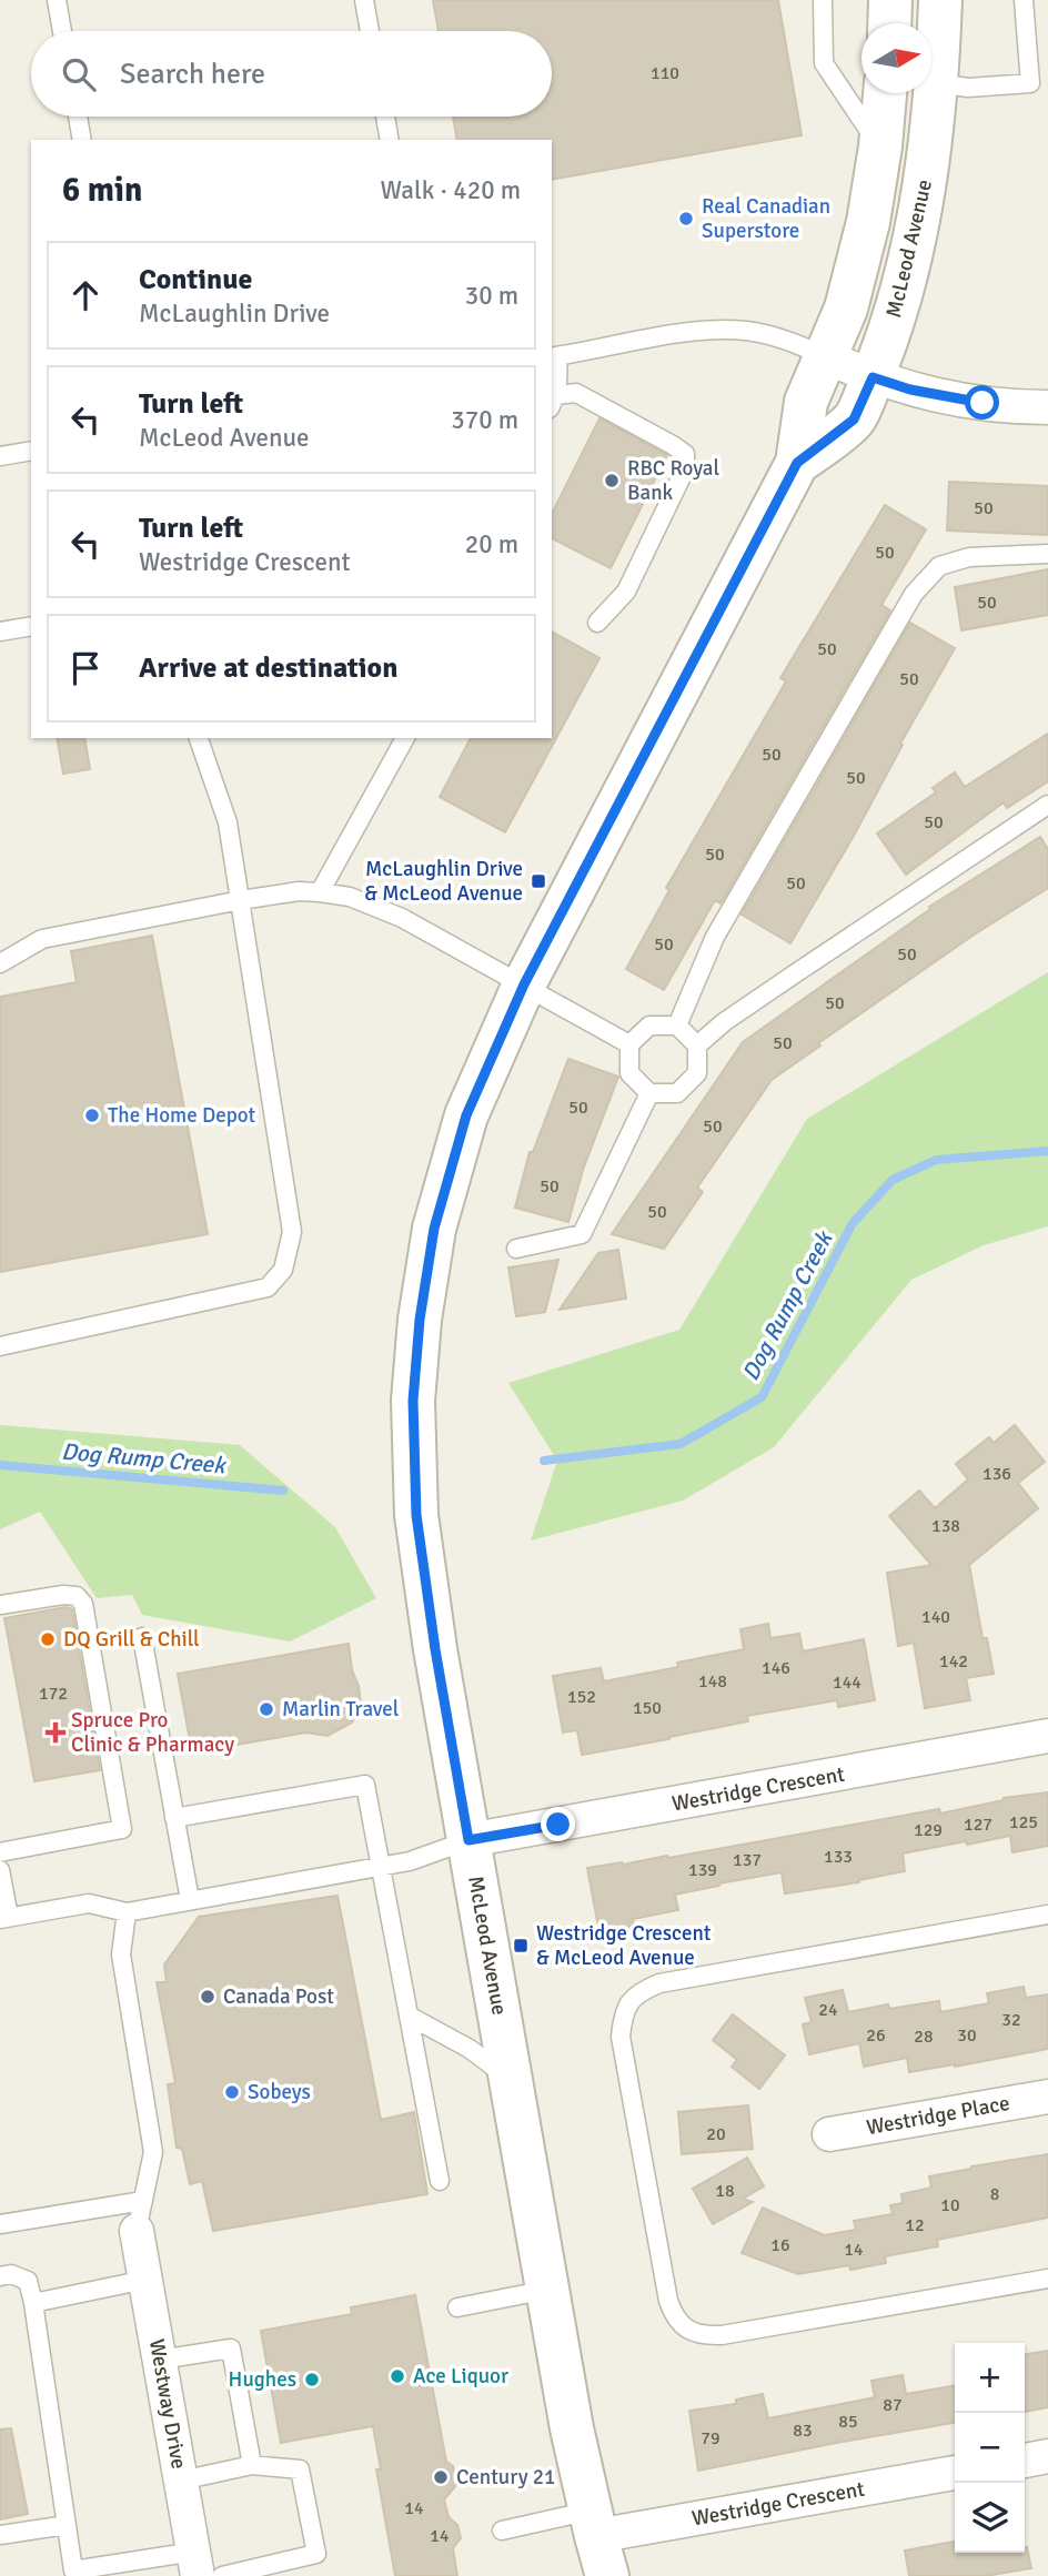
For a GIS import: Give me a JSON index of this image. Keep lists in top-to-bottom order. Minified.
{"streets":{"street":["McLeod Avenue","Westridge Crescent","Westridge Place","Westway Drive"]},"crossings":[["McLeod Avenue","Westridge Crescent"]],"water":["Dog Rump Creek"],"places":{"other":["Real Canadian Superstore","RBC Royal Bank","The Home Depot","DQ Grill & Chill","Marlin Travel","Canada Post","Sobeys","Ace Liquor","Hughes","Century 21"],"transit":["McLaughlin Drive & McLeod Avenue","Westridge Crescent & McLeod Avenue"],"health":["Spruce Pro Clinic & Pharmacy"]},"house_numbers":["110","50","50","50","50","50","50","50","50","50","50","50","50","50","50","50","50","50","50","136","138","140","142","146","148","144","172","152","150","125","127","129","133","137","139","24","32","26","30","28","20","18","8","10","12","16","14","87","85","83","79","14","14"],"north":"right","page":{"search":"Search here","heading":["6 min","Walk · 420 m"],"list":[["Continue","McLaughlin Drive","30 m"],["Turn left","McLeod Avenue","370 m"],["Turn left","Westridge Crescent","20 m"],"Arrive at destination"],"map_buttons":["+","−"]}}
